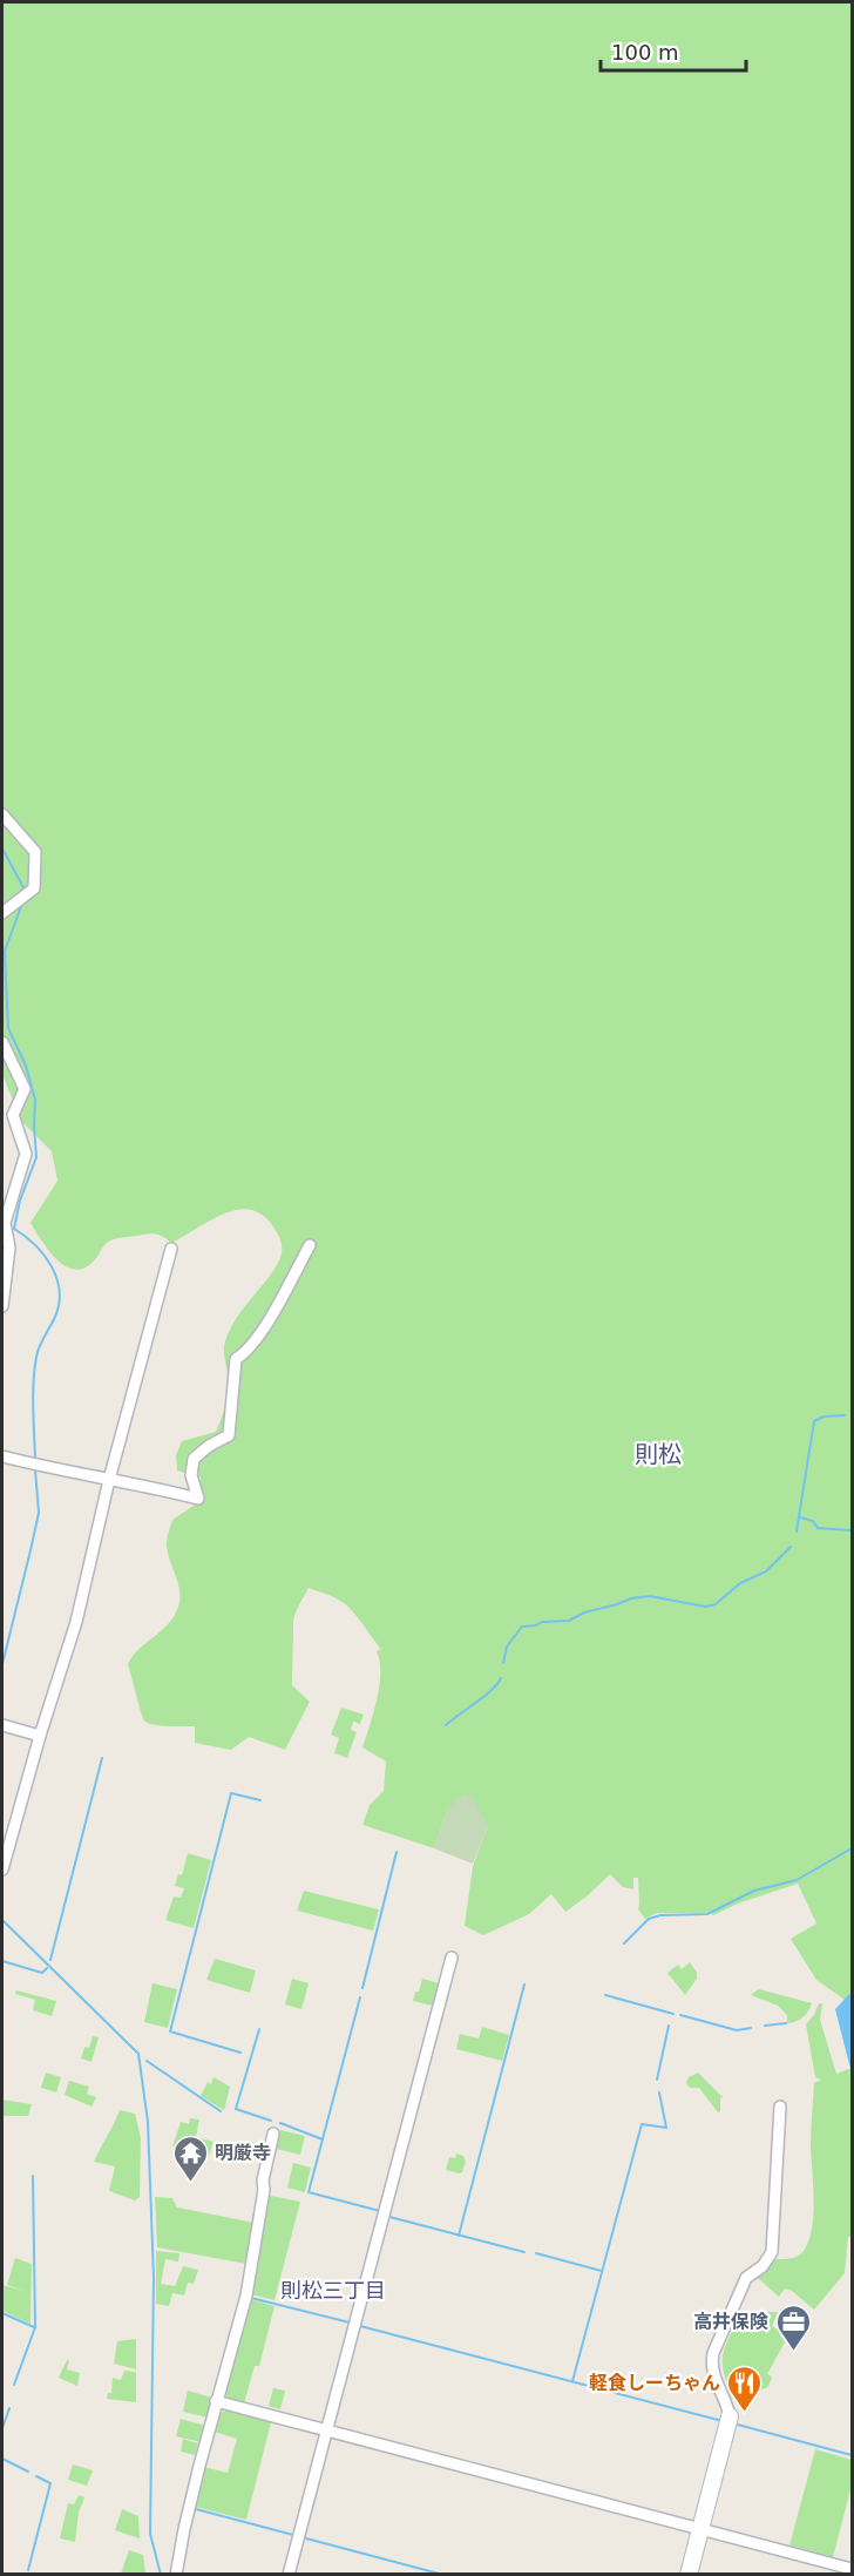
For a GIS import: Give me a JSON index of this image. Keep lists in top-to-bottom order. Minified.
{"districts":["則松","則松三丁目"],"places":{"temple":["明厳寺"],"office":["高井保険"],"restaurant":["軽食しーちゃん"]},"scale_bar":"100 m"}
